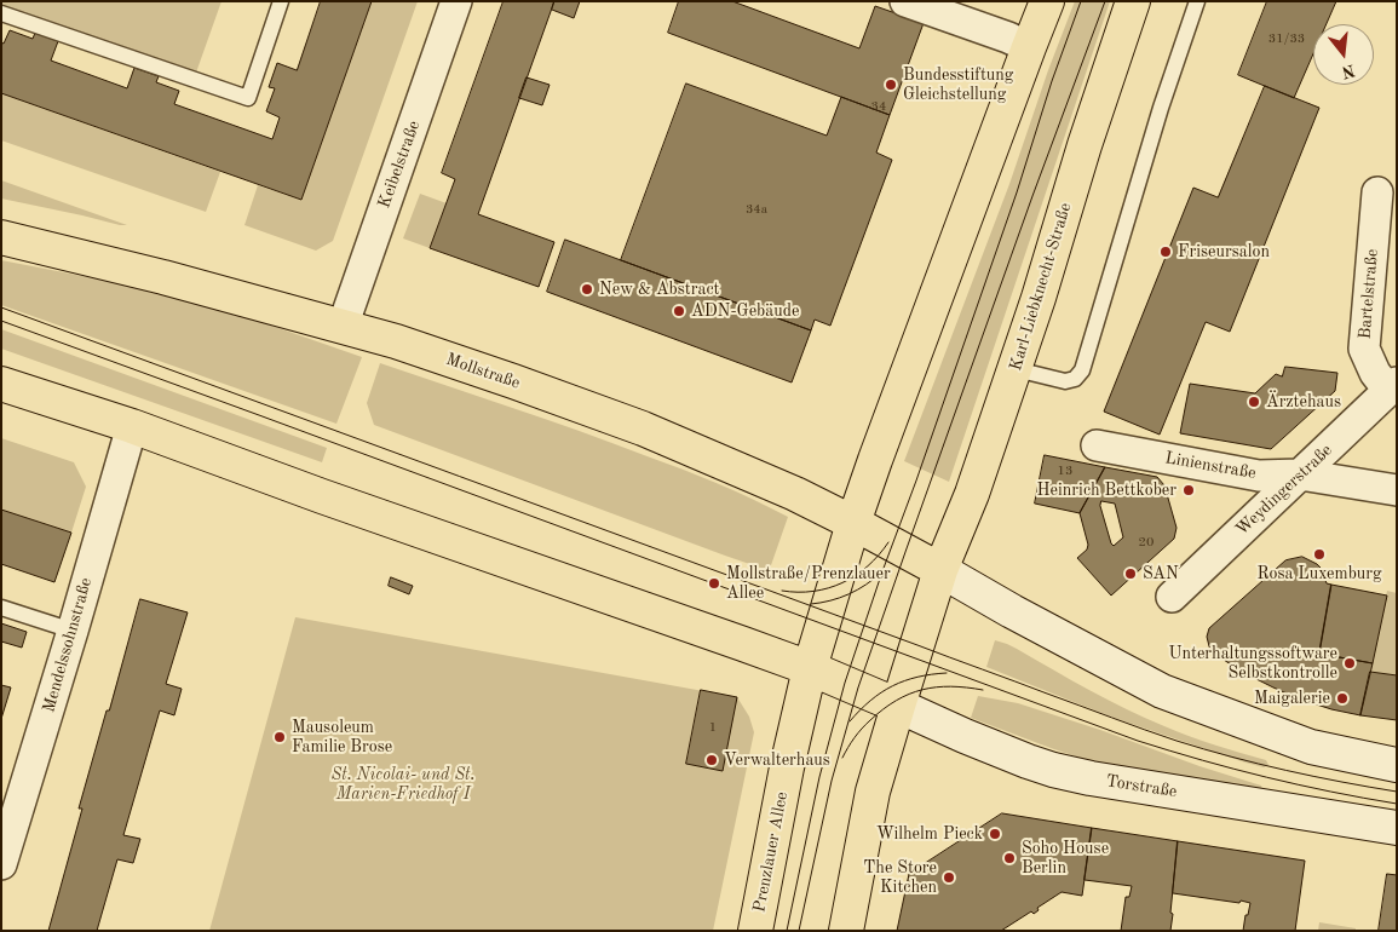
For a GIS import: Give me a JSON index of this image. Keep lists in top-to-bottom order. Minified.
{"streets":{"main road":["Karl-Liebknecht-Straße","Mollstraße","Torstraße","Prenzlauer Allee"],"street":["Keibelstraße","Bartelstraße","Linienstraße","Weydingerstraße","Mendelssohnstraße"]},"crossings":[["Keibelstraße","Mollstraße"],["Karl-Liebknecht-Straße","Mollstraße"],["Karl-Liebknecht-Straße","Torstraße"],["Bartelstraße","Weydingerstraße"],["Mollstraße","Prenzlauer Allee"],["Linienstraße","Weydingerstraße"]],"parks":["St. Nicolai- und St. Marien-Friedhof I"],"places":["Bundesstiftung Gleichstellung","Friseursalon","New & Abstract","ADN-Gebäude","Ärztehaus","Heinrich Bettkober","Rosa Luxemburg","SAN","Mollstraße/Prenzlauer Allee","Unterhaltungssoftware Selbstkontrolle","Maigalerie","Mausoleum Familie Brose","Verwalterhaus","Wilhelm Pieck","Soho House Berlin","The Store Kitchen"],"house_numbers":["31/33","34","34a","13","20","1"],"north":"bottom"}
